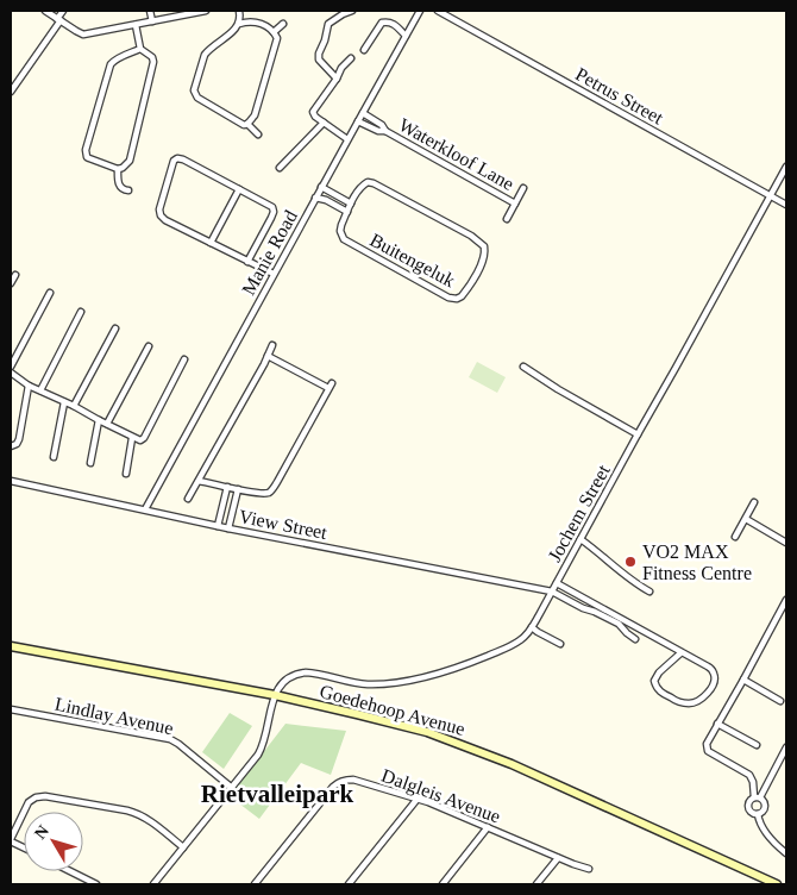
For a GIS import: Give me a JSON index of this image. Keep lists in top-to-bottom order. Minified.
{"streets":{"main road":["Goedehoop Avenue"],"street":["Petrus Street","Waterkloof Lane","Manie Road","Buitengeluk","Jochem Street","View Street","Lindlay Avenue","Dalgleis Avenue"]},"crossings":[["Petrus Street","Jochem Street"],["Waterkloof Lane","Manie Road"],["Manie Road","View Street"],["Jochem Street","View Street"],["Jochem Street","Goedehoop Avenue"]],"districts":["Rietvalleipark"],"places":["VO2 MAX Fitness Centre"],"north":"top left"}
